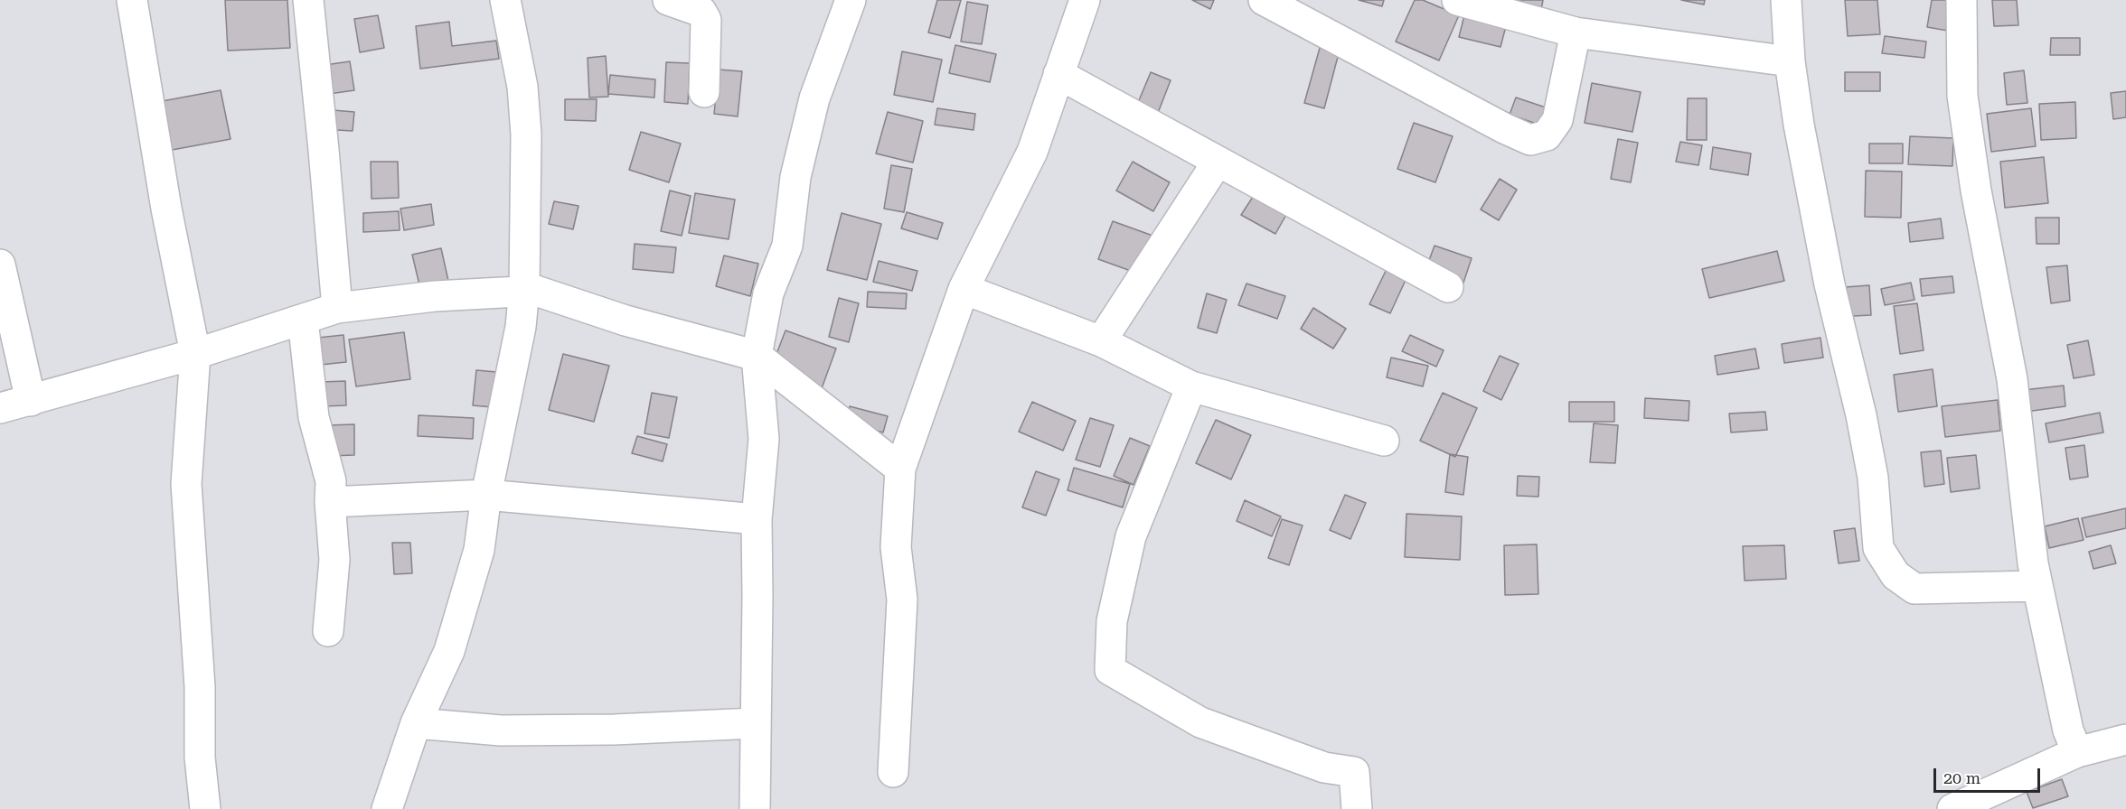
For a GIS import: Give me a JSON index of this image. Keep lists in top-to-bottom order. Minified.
{"scale_bar":"20 m"}
